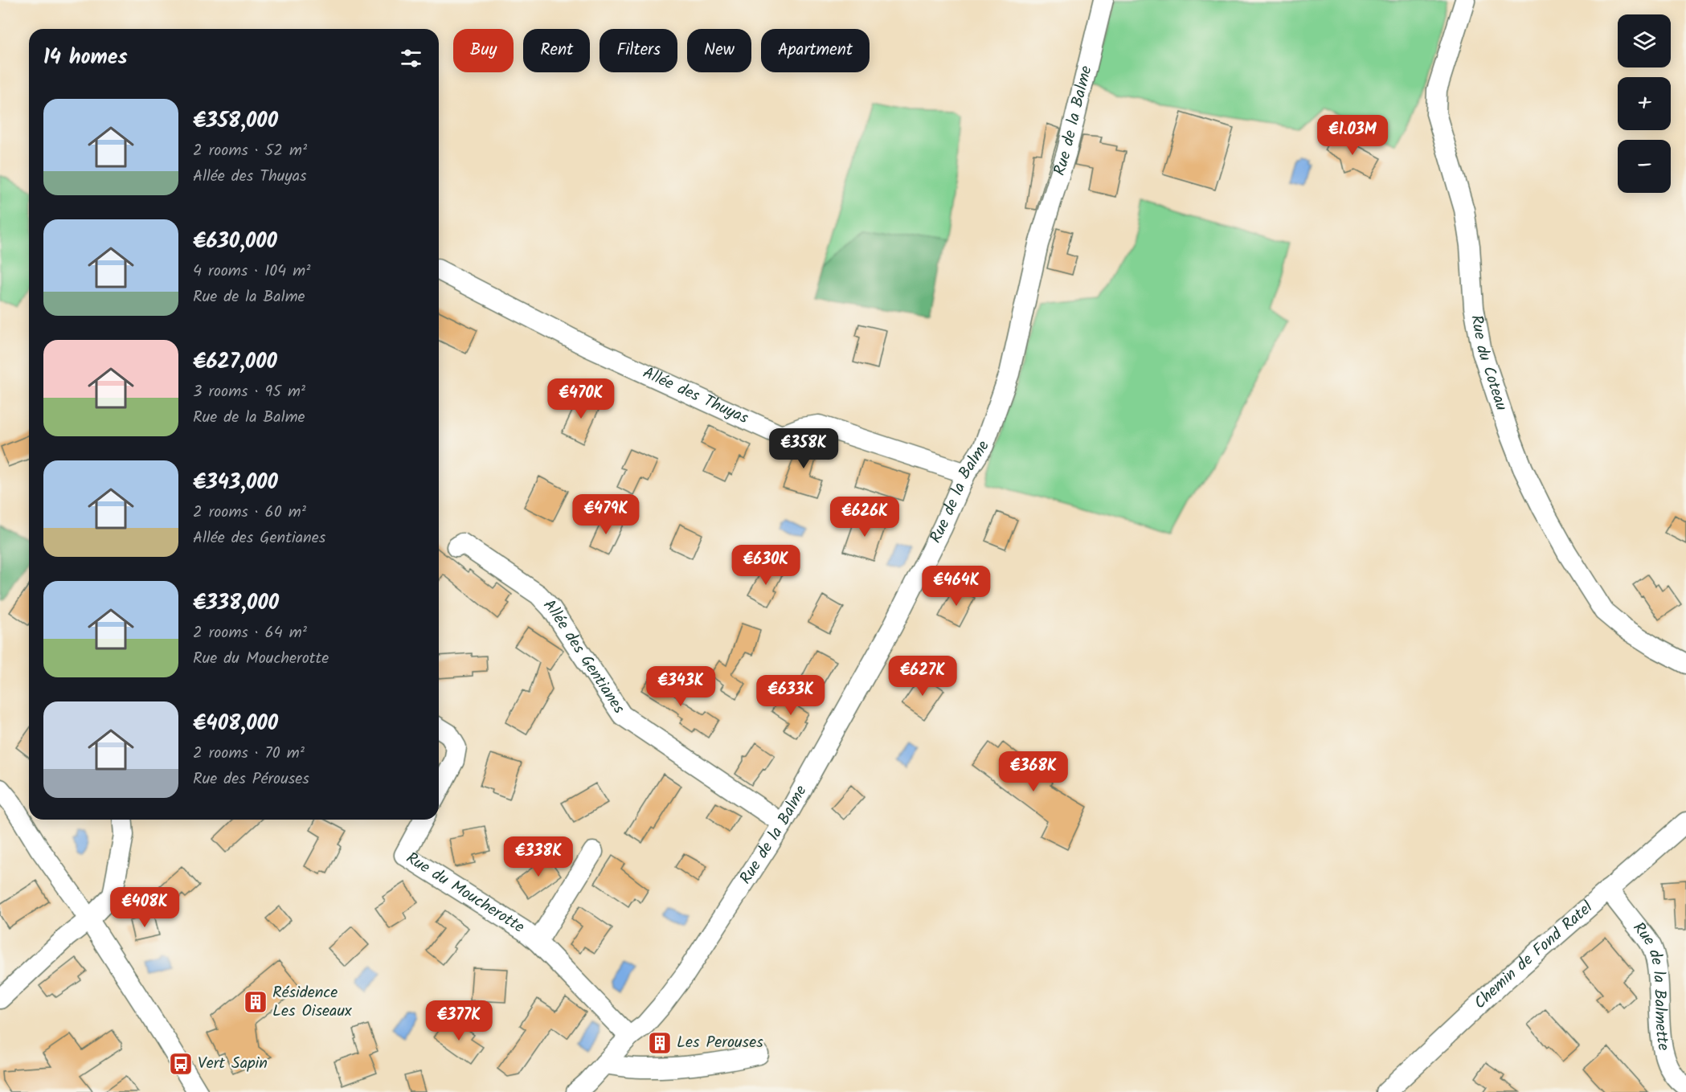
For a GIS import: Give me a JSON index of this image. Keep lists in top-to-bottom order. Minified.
{"streets":{"street":["Rue de la Balme","Rue du Coteau","Allée des Thuyas","Allée des Gentianes","Rue du Moucherotte","Chemin de Fond Ratel","Rue de la Balmette"]},"crossings":[["Rue de la Balme","Allée des Thuyas"],["Rue de la Balme","Allée des Gentianes"],["Rue de la Balme","Rue du Moucherotte"],["Chemin de Fond Ratel","Rue de la Balmette"]],"places":{"building":["Résidence Les Oiseaux","Les Perouses"],"bus stop":["Vert Sapin"]},"page":{"map_buttons":["+","−"],"chip":["Buy","Rent","Filters","New","Apartment"],"heading":"14 homes","list":[{"name":"€358,000","note":"2 rooms · 52 m² · Allée des Thuyas"},{"name":"€630,000","note":"4 rooms · 104 m² · Rue de la Balme"},{"name":"€627,000","note":"3 rooms · 95 m² · Rue de la Balme"},{"name":"€343,000","note":"2 rooms · 60 m² · Allée des Gentianes"},{"name":"€338,000","note":"2 rooms · 64 m² · Rue du Moucherotte"},{"name":"€408,000","note":"2 rooms · 70 m² · Rue des Pérouses"}],"price":["€1.03M","€470K","€358K","€479K","€626K","€630K","€464K","€627K","€343K","€633K","€368K","€338K","€408K","€377K"]}}
